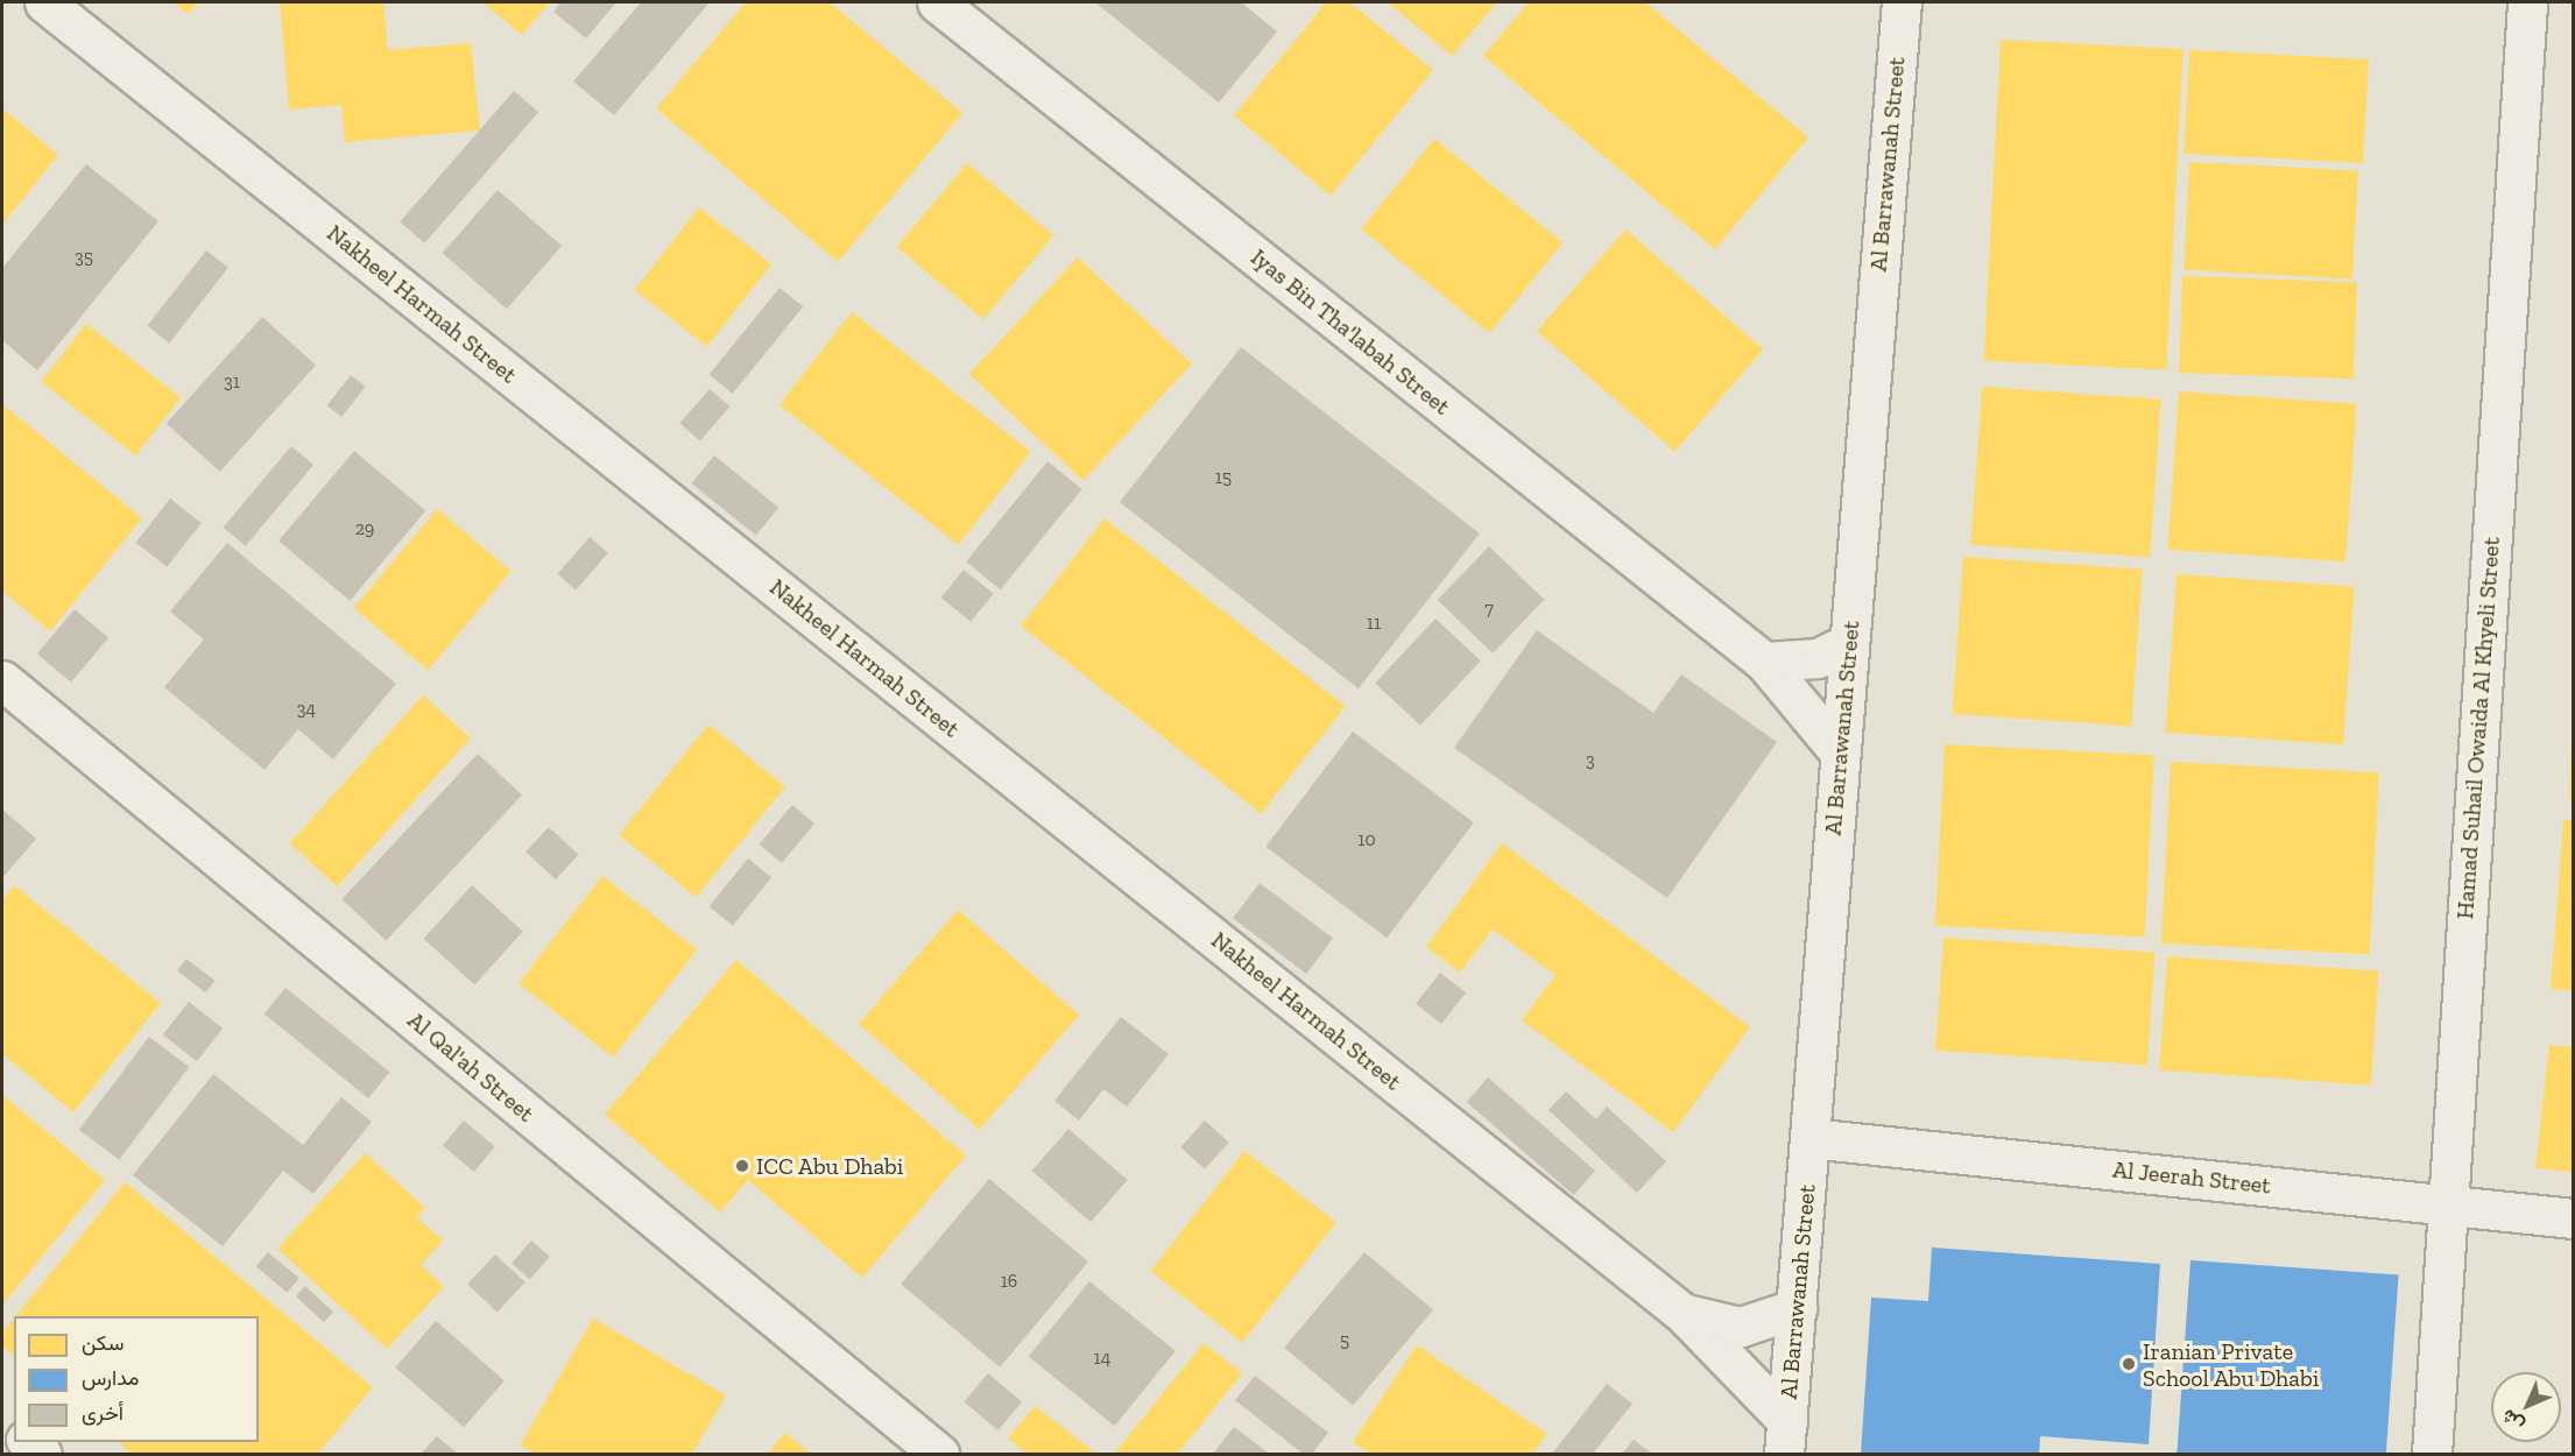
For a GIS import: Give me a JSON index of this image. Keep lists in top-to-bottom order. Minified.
{"streets":{"street":["Al Barrawanah Street","Nakheel Harmah Street","Iyas Bin Tha'labah Street","Hamad Suhail Owaida Al Khyeli Street","Al Qal'ah Street","Al Jeerah Street"]},"crossings":[["Al Barrawanah Street","Nakheel Harmah Street"],["Al Barrawanah Street","Iyas Bin Tha'labah Street"],["Al Barrawanah Street","Al Jeerah Street"],["Hamad Suhail Owaida Al Khyeli Street","Al Jeerah Street"]],"places":["ICC Abu Dhabi","Iranian Private School Abu Dhabi"],"house_numbers":["35","31","15","29","7","11","34","3","10","16","5","14"],"legend":["سكن","مدارس","أخرى"],"north":"bottom left"}
